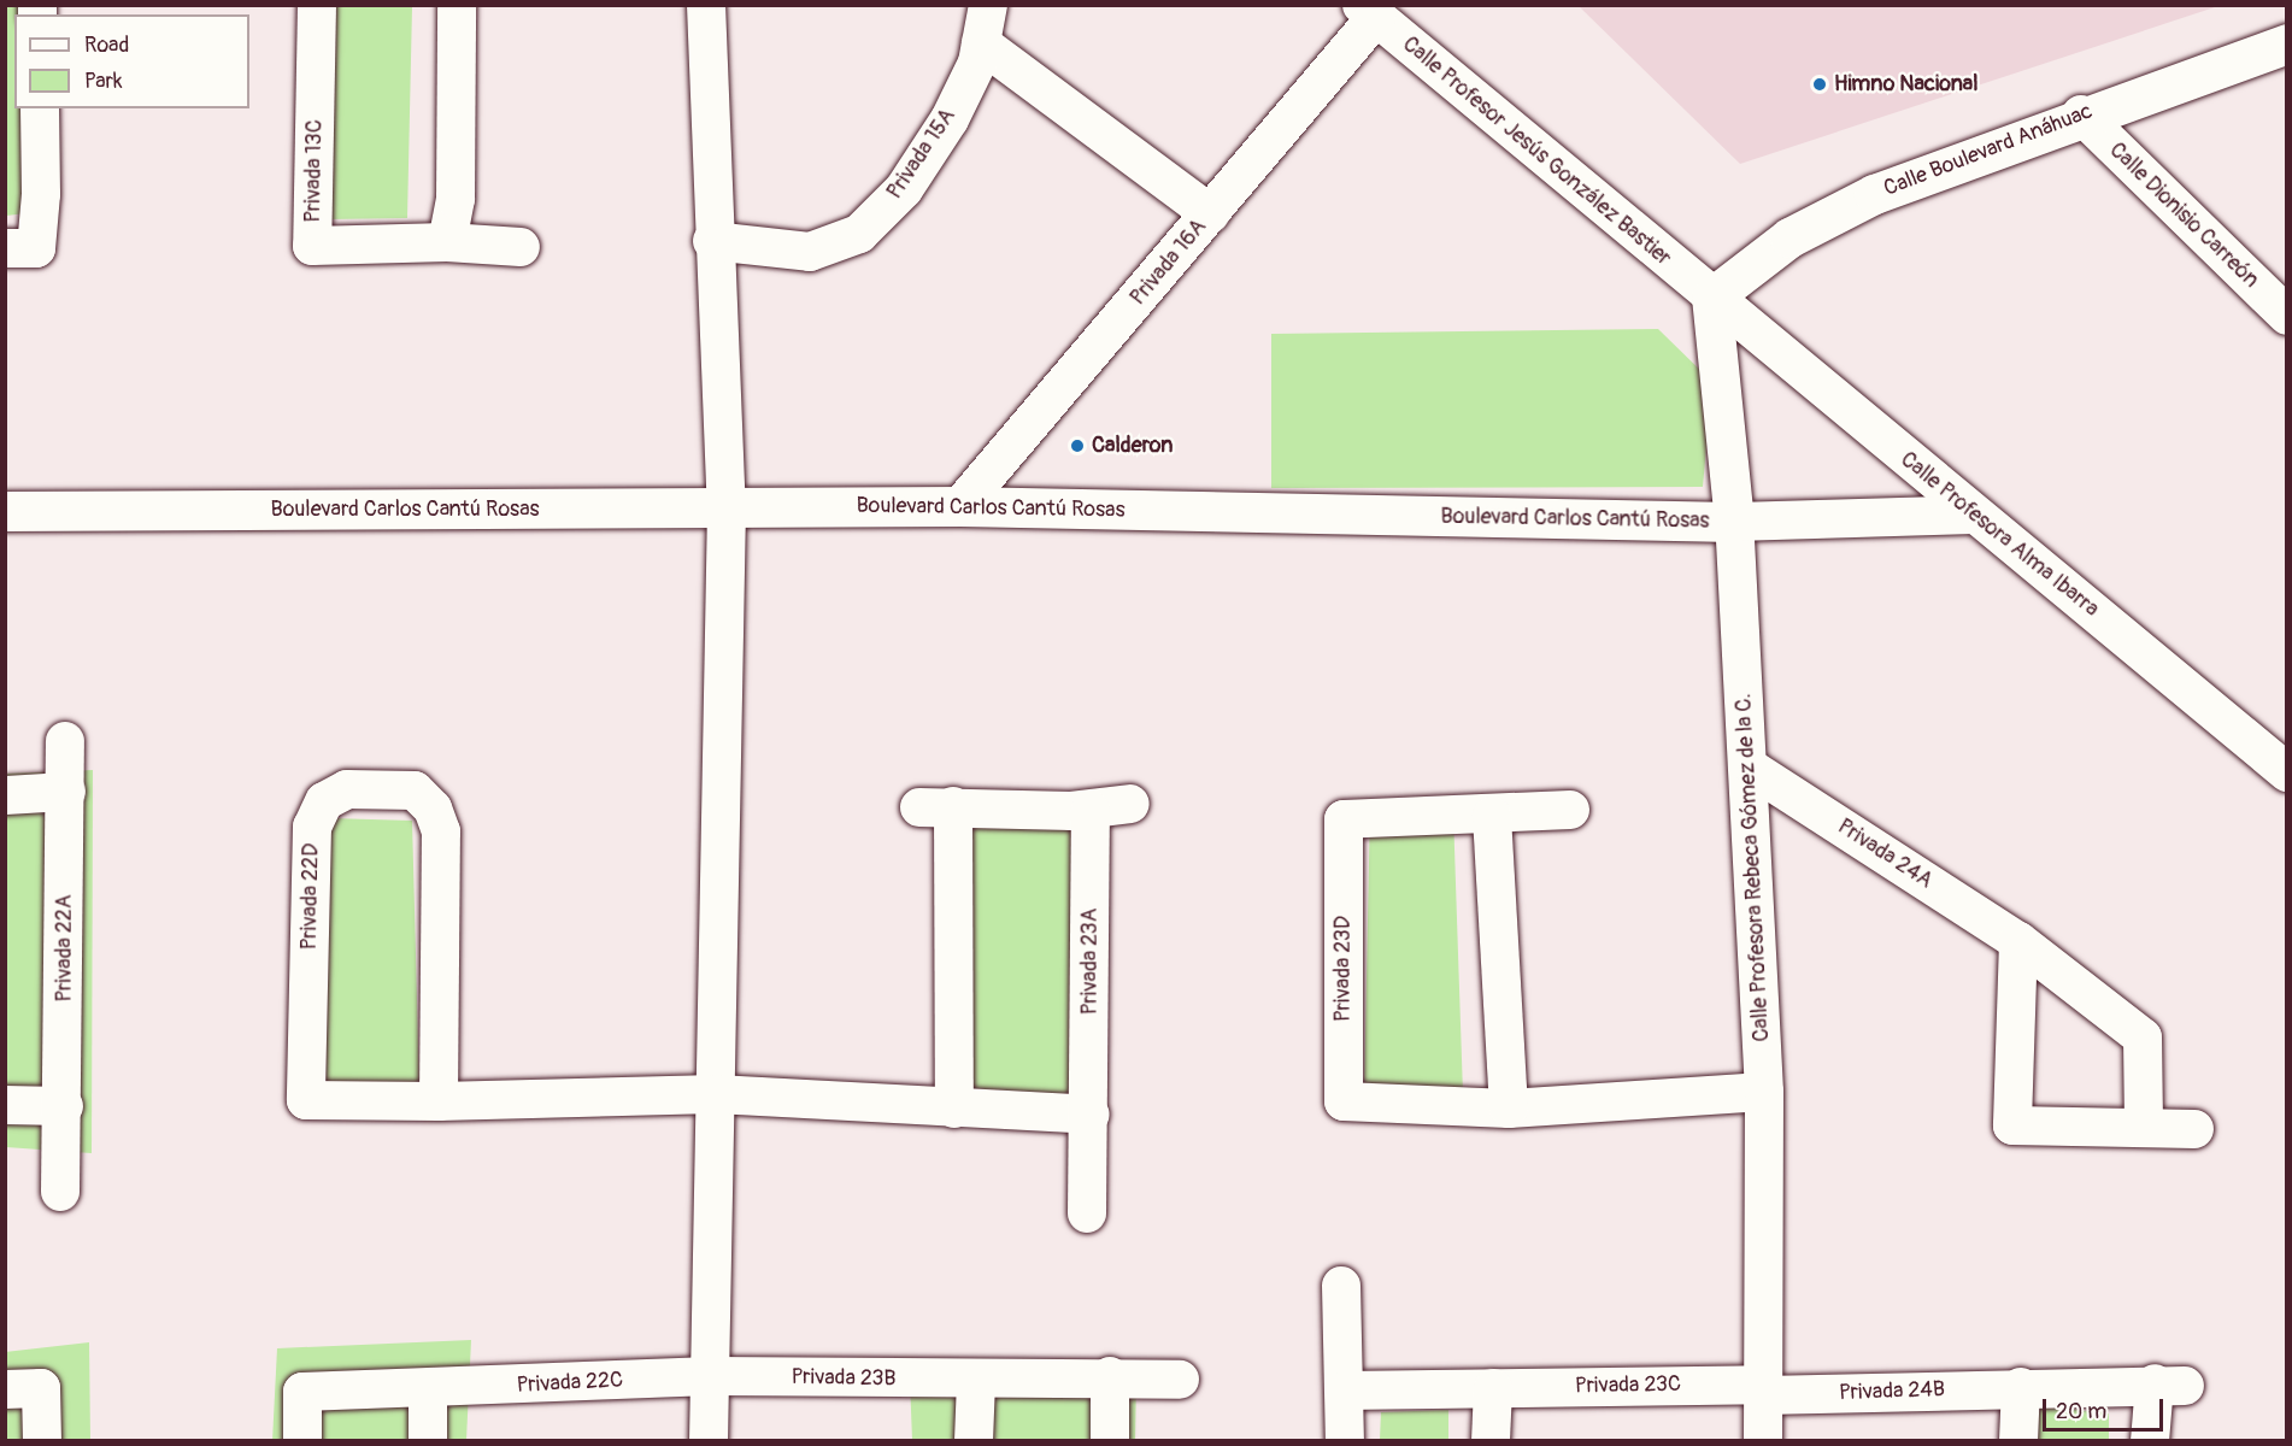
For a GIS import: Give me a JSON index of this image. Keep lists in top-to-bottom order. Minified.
{"streets":{"street":["Calle Boulevard Anáhuac","Calle Profesor Jesús González Bastier","Privada 15A","Privada 13C","Calle Dionisio Carreón","Privada 16A","Boulevard Carlos Cantú Rosas","Calle Profesora Alma Ibarra","Privada 24A","Calle Profesora Rebeca Gómez de la C.","Privada 22D","Privada 22A","Privada 23A","Privada 23D","Privada 23B","Privada 22C","Privada 23C","Privada 24B"]},"crossings":[["Calle Boulevard Anáhuac","Calle Profesor Jesús González Bastier"],["Calle Boulevard Anáhuac","Calle Dionisio Carreón"],["Calle Boulevard Anáhuac","Calle Profesora Alma Ibarra"],["Calle Boulevard Anáhuac","Calle Profesora Rebeca Gómez de la C."],["Calle Profesor Jesús González Bastier","Privada 16A"],["Calle Profesor Jesús González Bastier","Calle Profesora Alma Ibarra"],["Calle Profesor Jesús González Bastier","Calle Profesora Rebeca Gómez de la C."],["Privada 16A","Boulevard Carlos Cantú Rosas"],["Boulevard Carlos Cantú Rosas","Calle Profesora Alma Ibarra"],["Boulevard Carlos Cantú Rosas","Calle Profesora Rebeca Gómez de la C."],["Calle Profesora Alma Ibarra","Calle Profesora Rebeca Gómez de la C."],["Privada 24A","Calle Profesora Rebeca Gómez de la C."],["Calle Profesora Rebeca Gómez de la C.","Privada 23D"],["Calle Profesora Rebeca Gómez de la C.","Privada 23C"],["Calle Profesora Rebeca Gómez de la C.","Privada 24B"],["Privada 23B","Privada 22C"],["Privada 23C","Privada 24B"]],"places":["Himno Nacional","Calderon"],"legend":["Road","Park"],"scale_bar":"20 m"}
